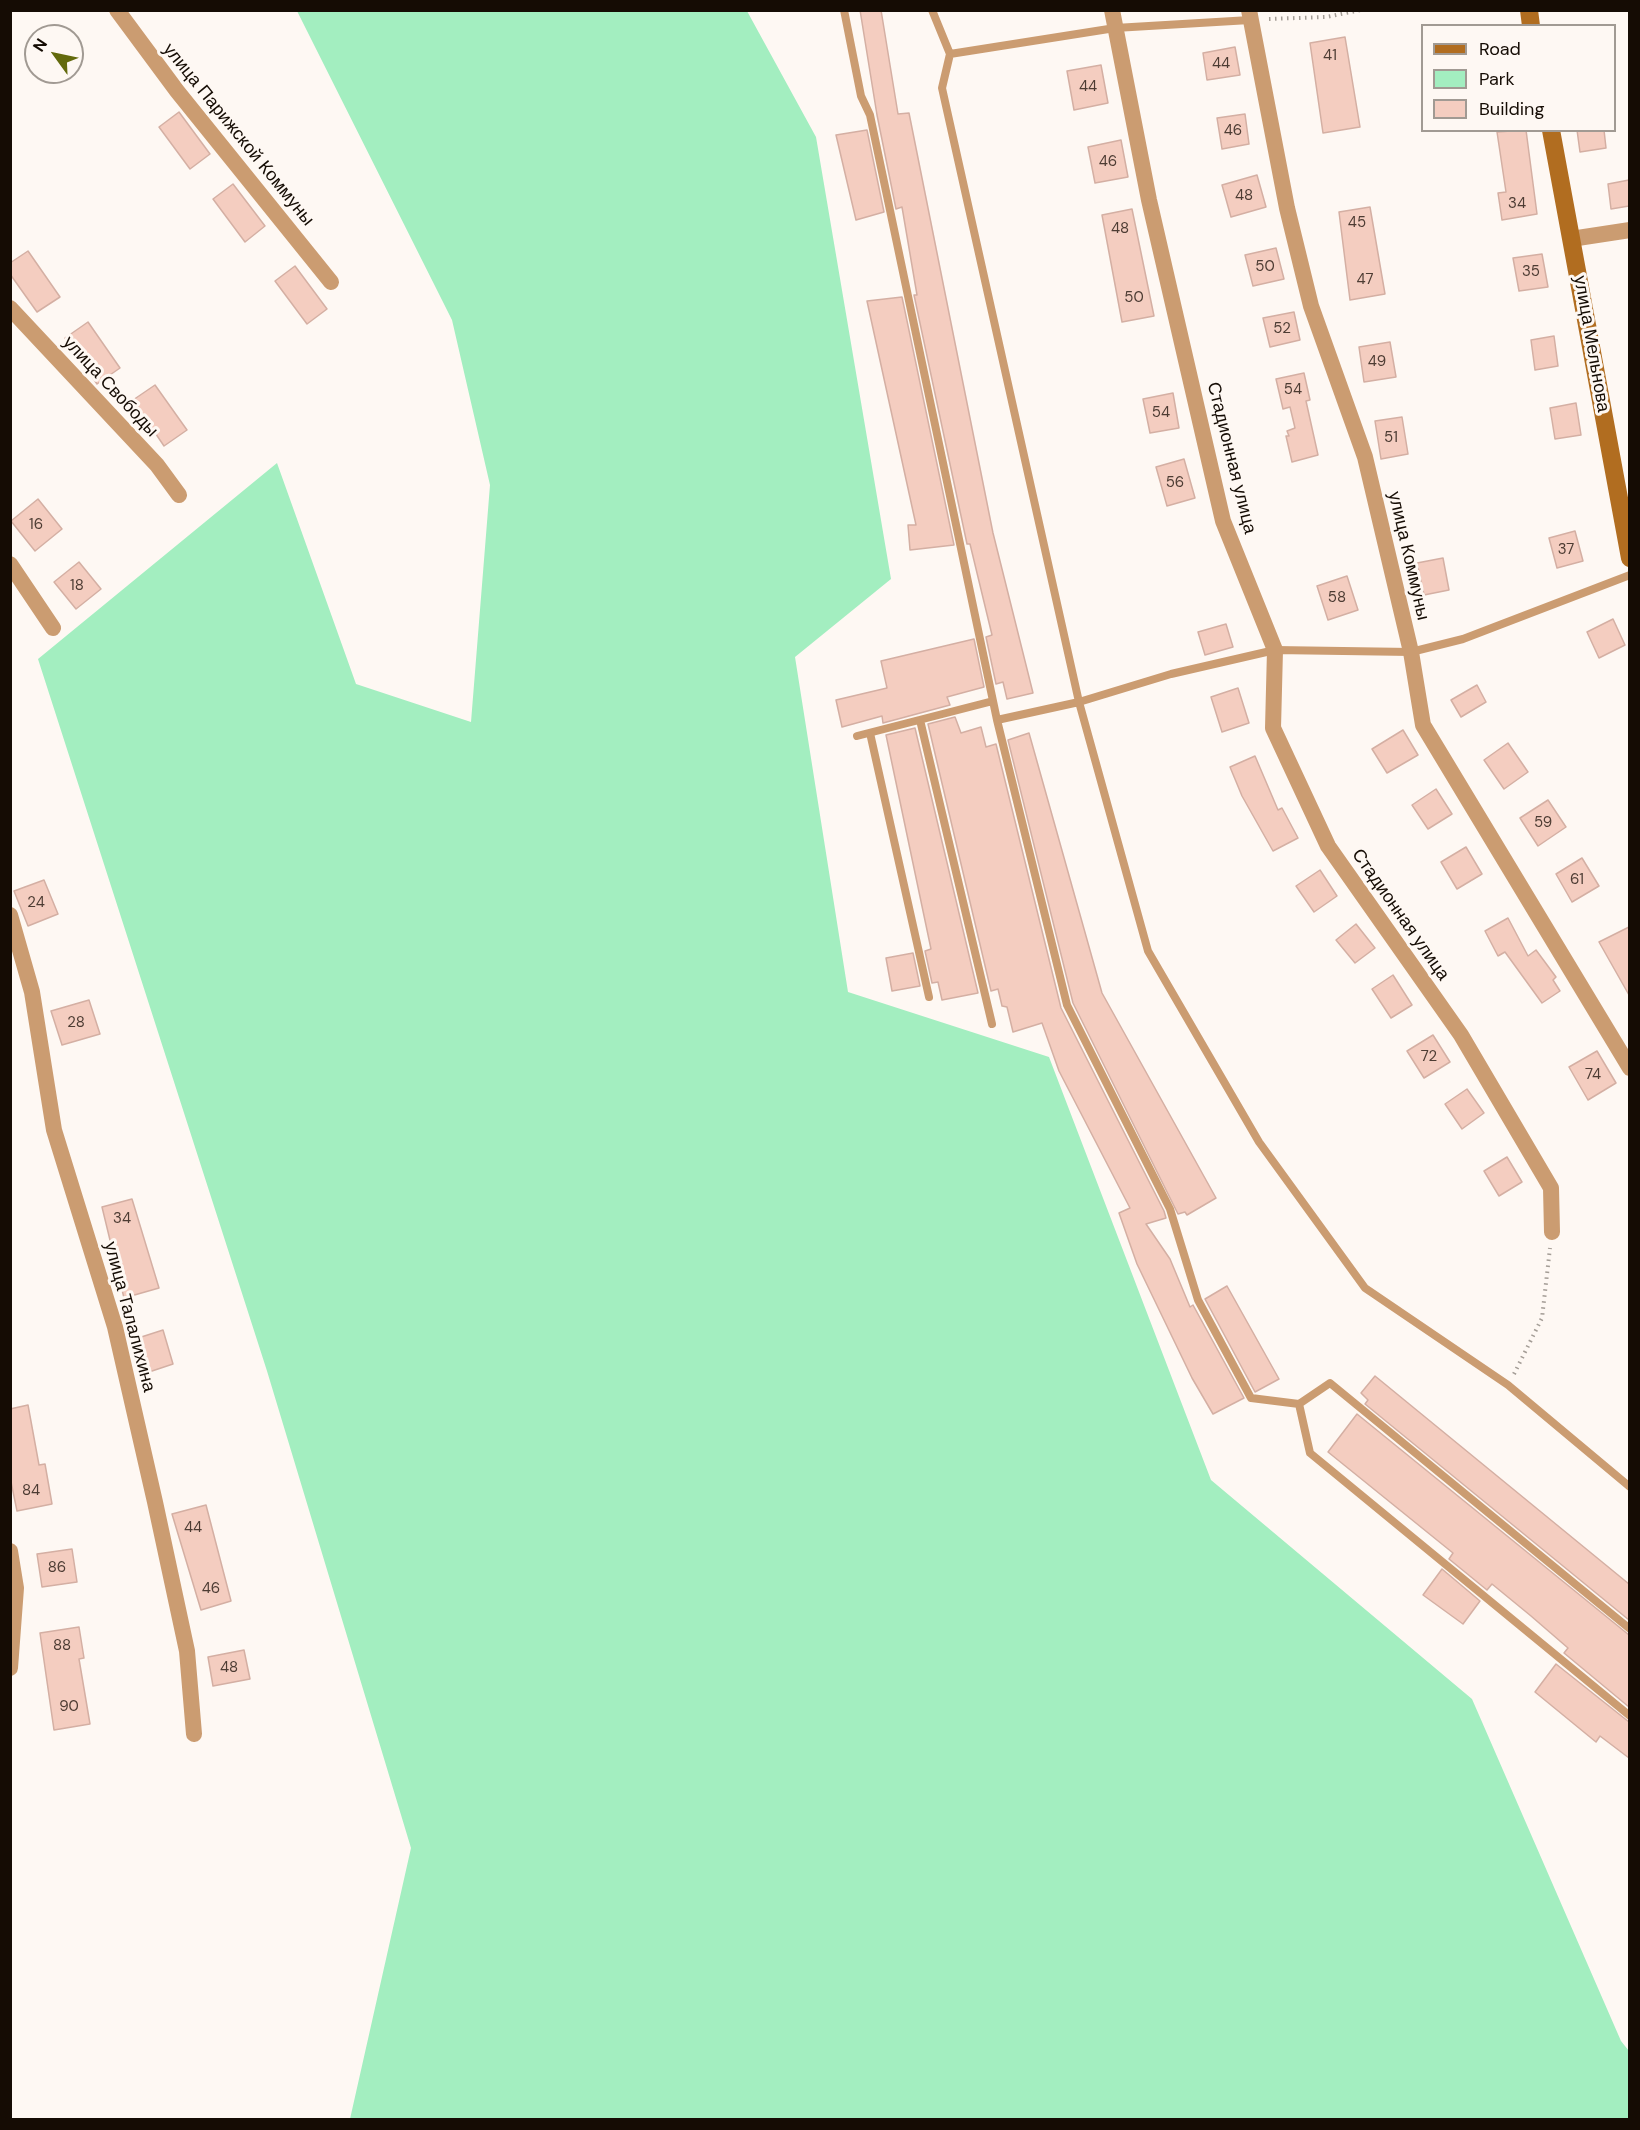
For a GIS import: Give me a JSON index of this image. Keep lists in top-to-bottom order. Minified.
{"streets":{"main road":["улица Мельнова"],"street":["улица Парижской Коммуны","улица Свободы","Стадионная улица","улица Коммуны","улица Талалихина"]},"house_numbers":["41","44","44","46","46","48","34","45","48","50","35","47","50","52","49","54","54","51","56","16","37","18","58","59","61","24","28","72","74","34","84","44","86","46","88","48","90"],"legend":["Road","Park","Building"],"north":"top left"}
